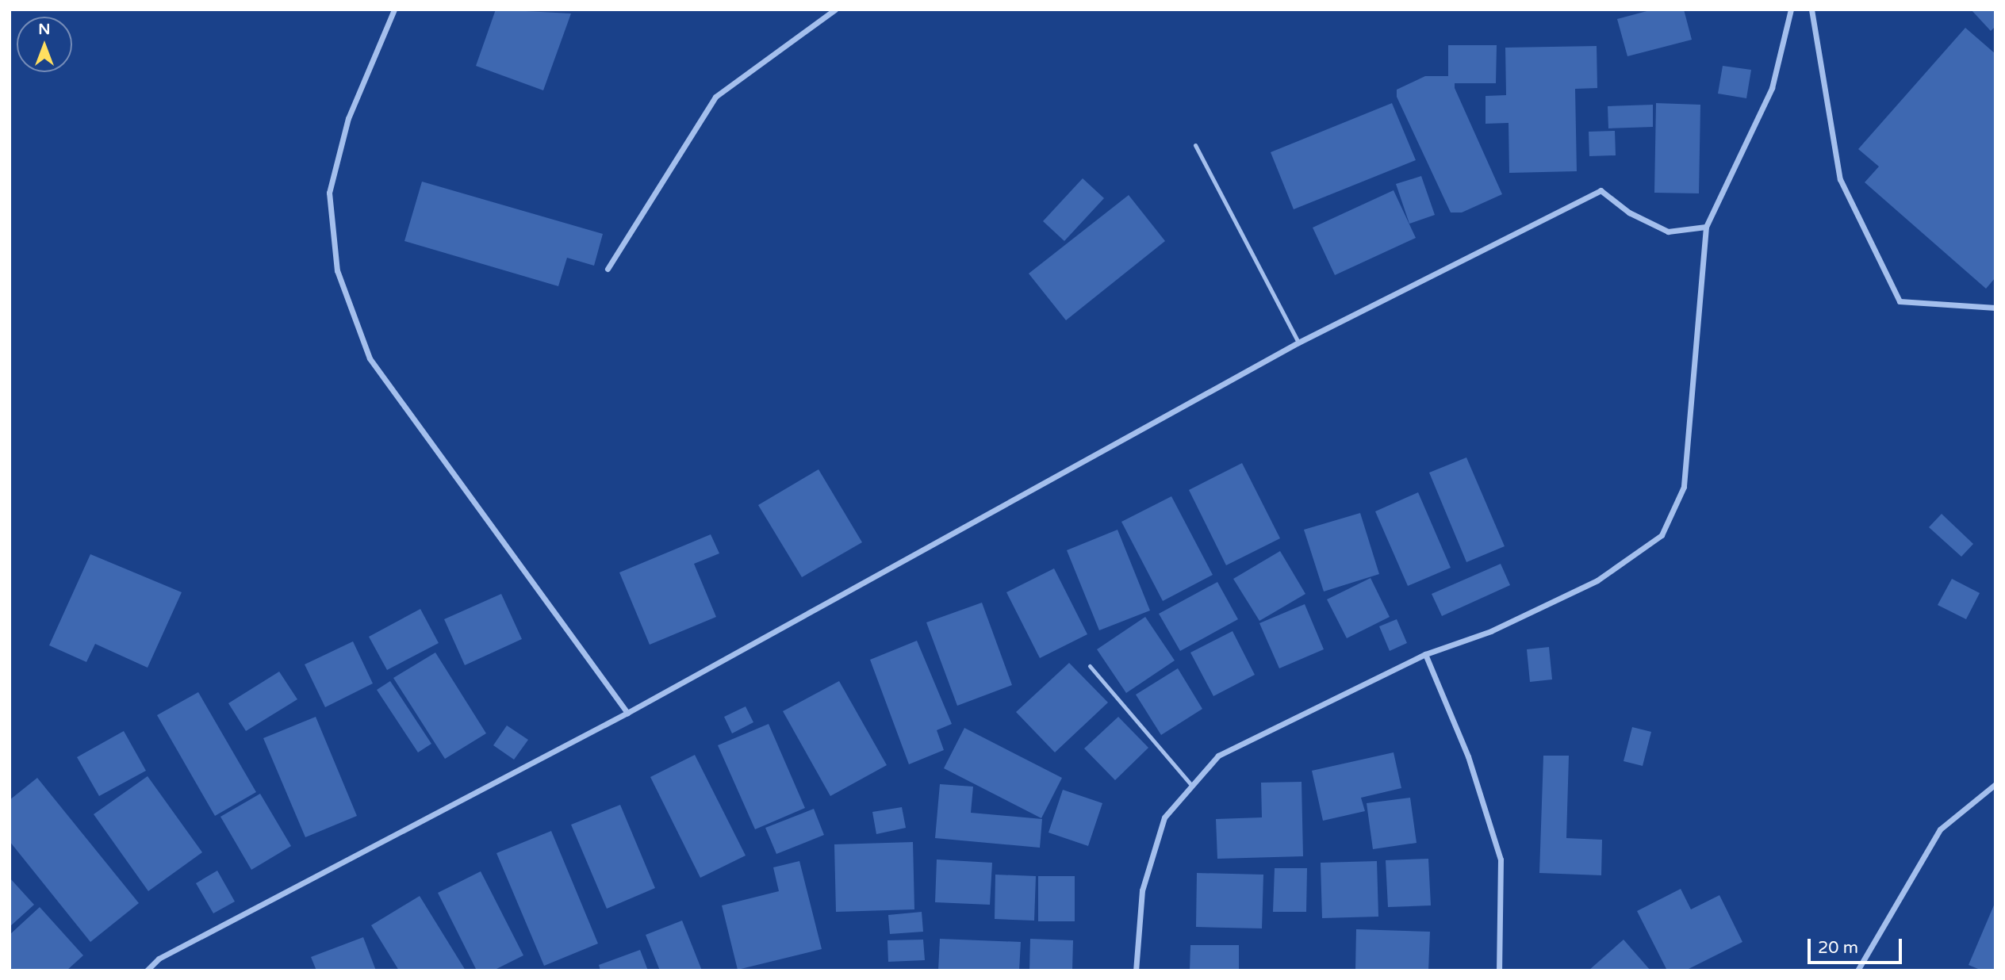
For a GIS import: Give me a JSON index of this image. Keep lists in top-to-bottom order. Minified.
{"scale_bar":"20 m","north":"top"}
